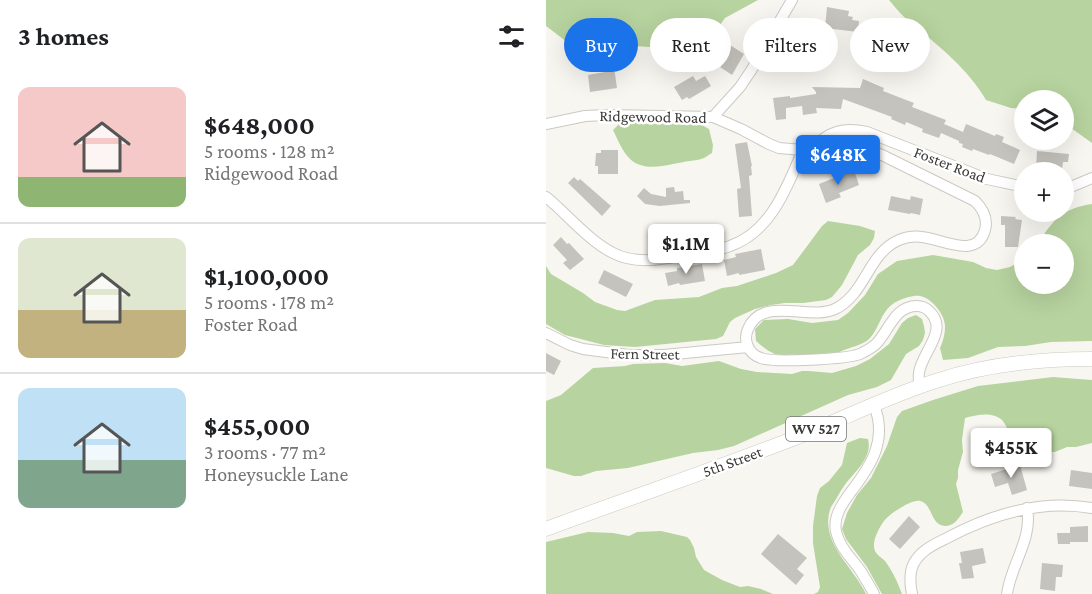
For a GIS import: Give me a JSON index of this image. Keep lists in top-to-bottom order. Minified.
{"streets":{"main road":["WV 527","5th Street"],"street":["Ridgewood Road","Foster Road","Fern Street"]},"crossings":[["Ridgewood Road","Foster Road"],["Ridgewood Road","Fern Street"]],"page":{"heading":"3 homes","chip":["Buy","Rent","Filters","New"],"list":[{"name":"$648,000","note":"5 rooms · 128 m² · Ridgewood Road"},{"name":"$1,100,000","note":"5 rooms · 178 m² · Foster Road"},{"name":"$455,000","note":"3 rooms · 77 m² · Honeysuckle Lane"}],"map_buttons":["+","−"],"price":["$648K","$1.1M","$455K"]}}
